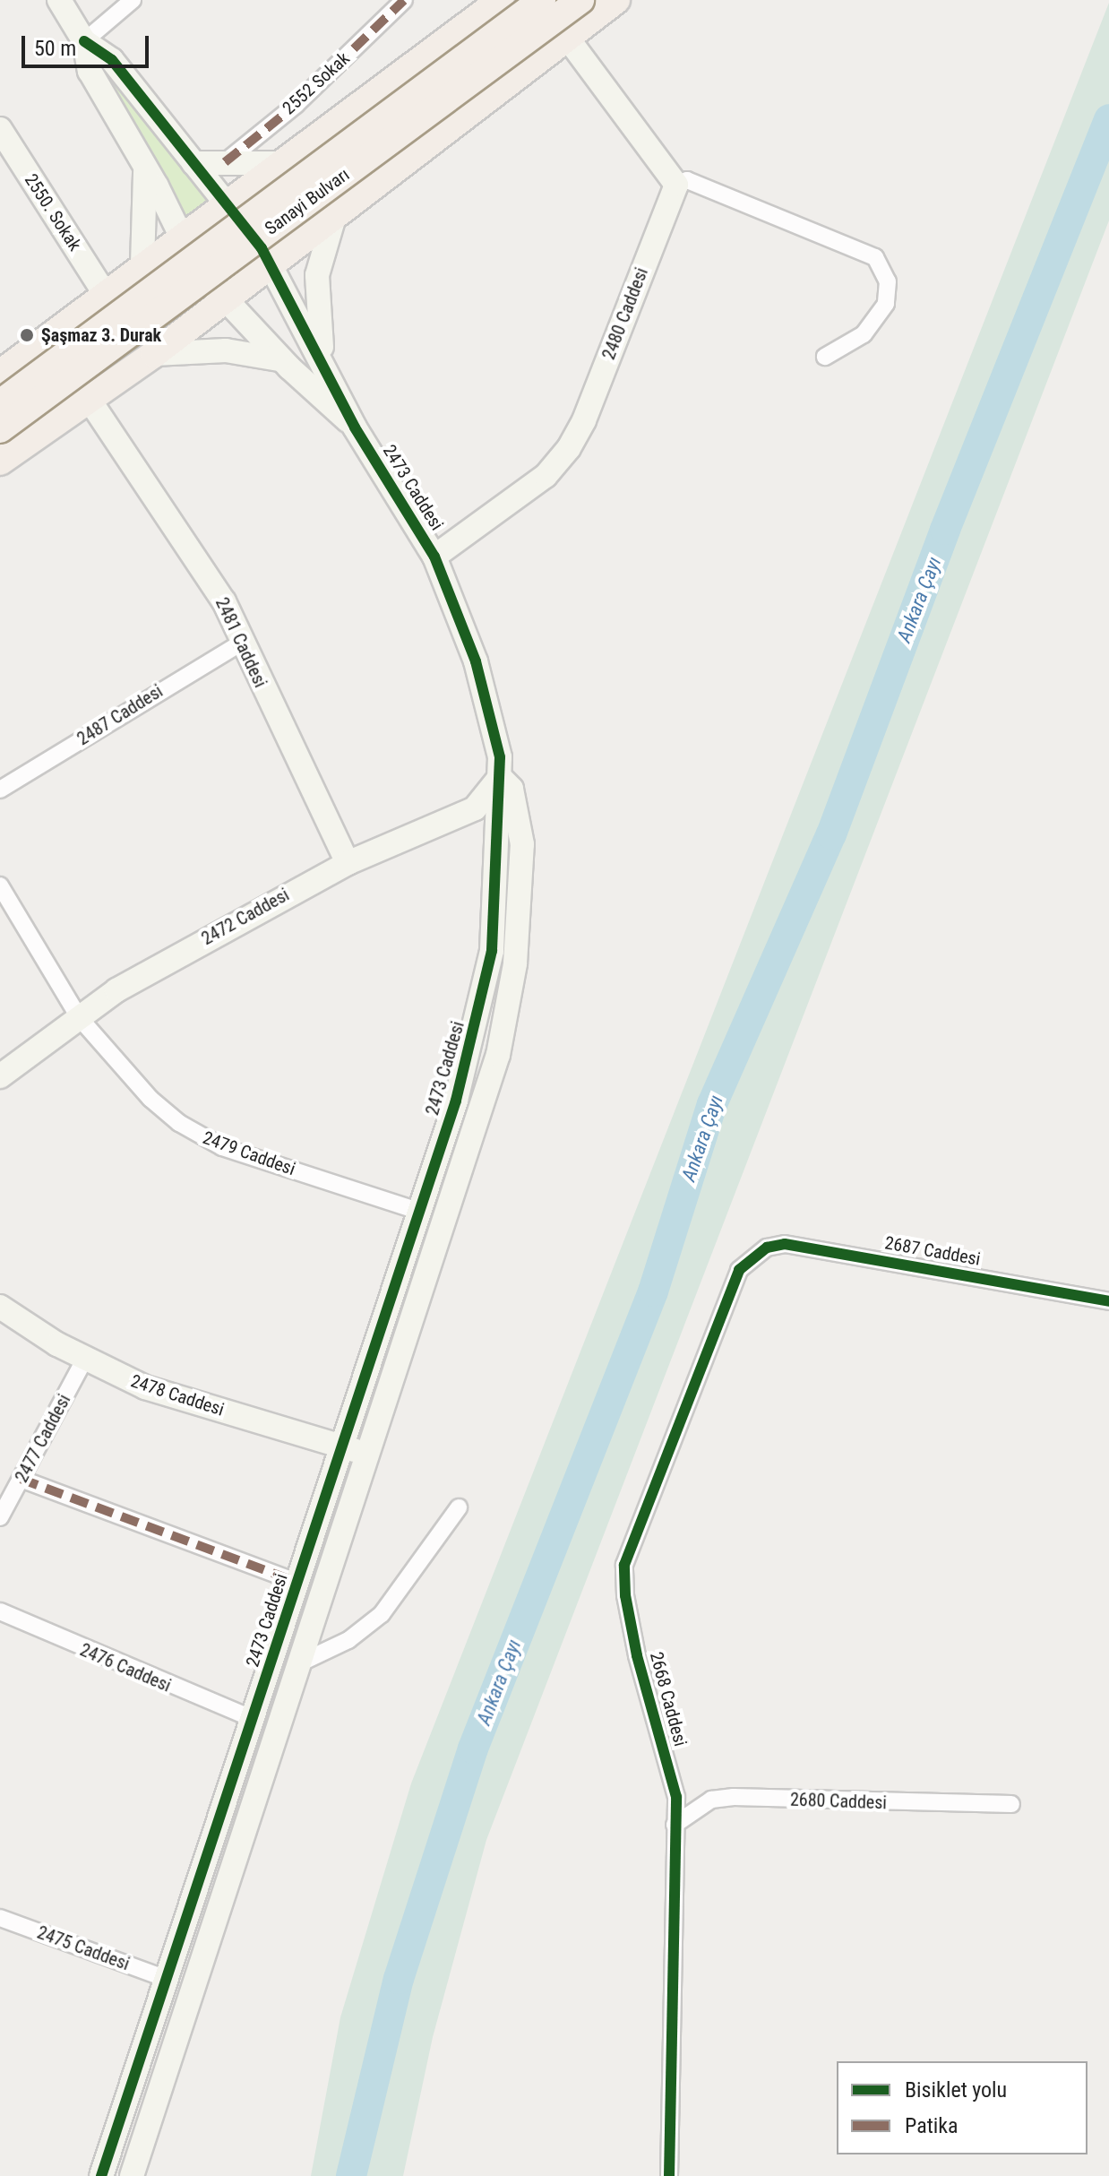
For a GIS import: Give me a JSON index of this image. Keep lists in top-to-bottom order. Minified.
{"streets":{"main road":["Sanayi Bulvarı"],"street":["2552 Sokak","2550. Sokak","2480 Caddesi","2473 Caddesi","2481 Caddesi","2487 Caddesi","2472 Caddesi","2479 Caddesi","2687 Caddesi","2478 Caddesi","2477 Caddesi","2476 Caddesi","2668 Caddesi","2680 Caddesi","2475 Caddesi"]},"crossings":[["2480 Caddesi","2473 Caddesi"],["2473 Caddesi","2472 Caddesi"],["2473 Caddesi","2479 Caddesi"],["2473 Caddesi","2478 Caddesi"],["2473 Caddesi","2476 Caddesi"],["2473 Caddesi","2475 Caddesi"],["2481 Caddesi","2487 Caddesi"],["2481 Caddesi","2472 Caddesi"],["2472 Caddesi","2479 Caddesi"],["2687 Caddesi","2668 Caddesi"],["2478 Caddesi","2477 Caddesi"],["2668 Caddesi","2680 Caddesi"]],"water":["Ankara Çayı"],"places":["Şaşmaz 3. Durak"],"legend":["Bisiklet yolu","Patika"],"scale_bar":"50 m"}
